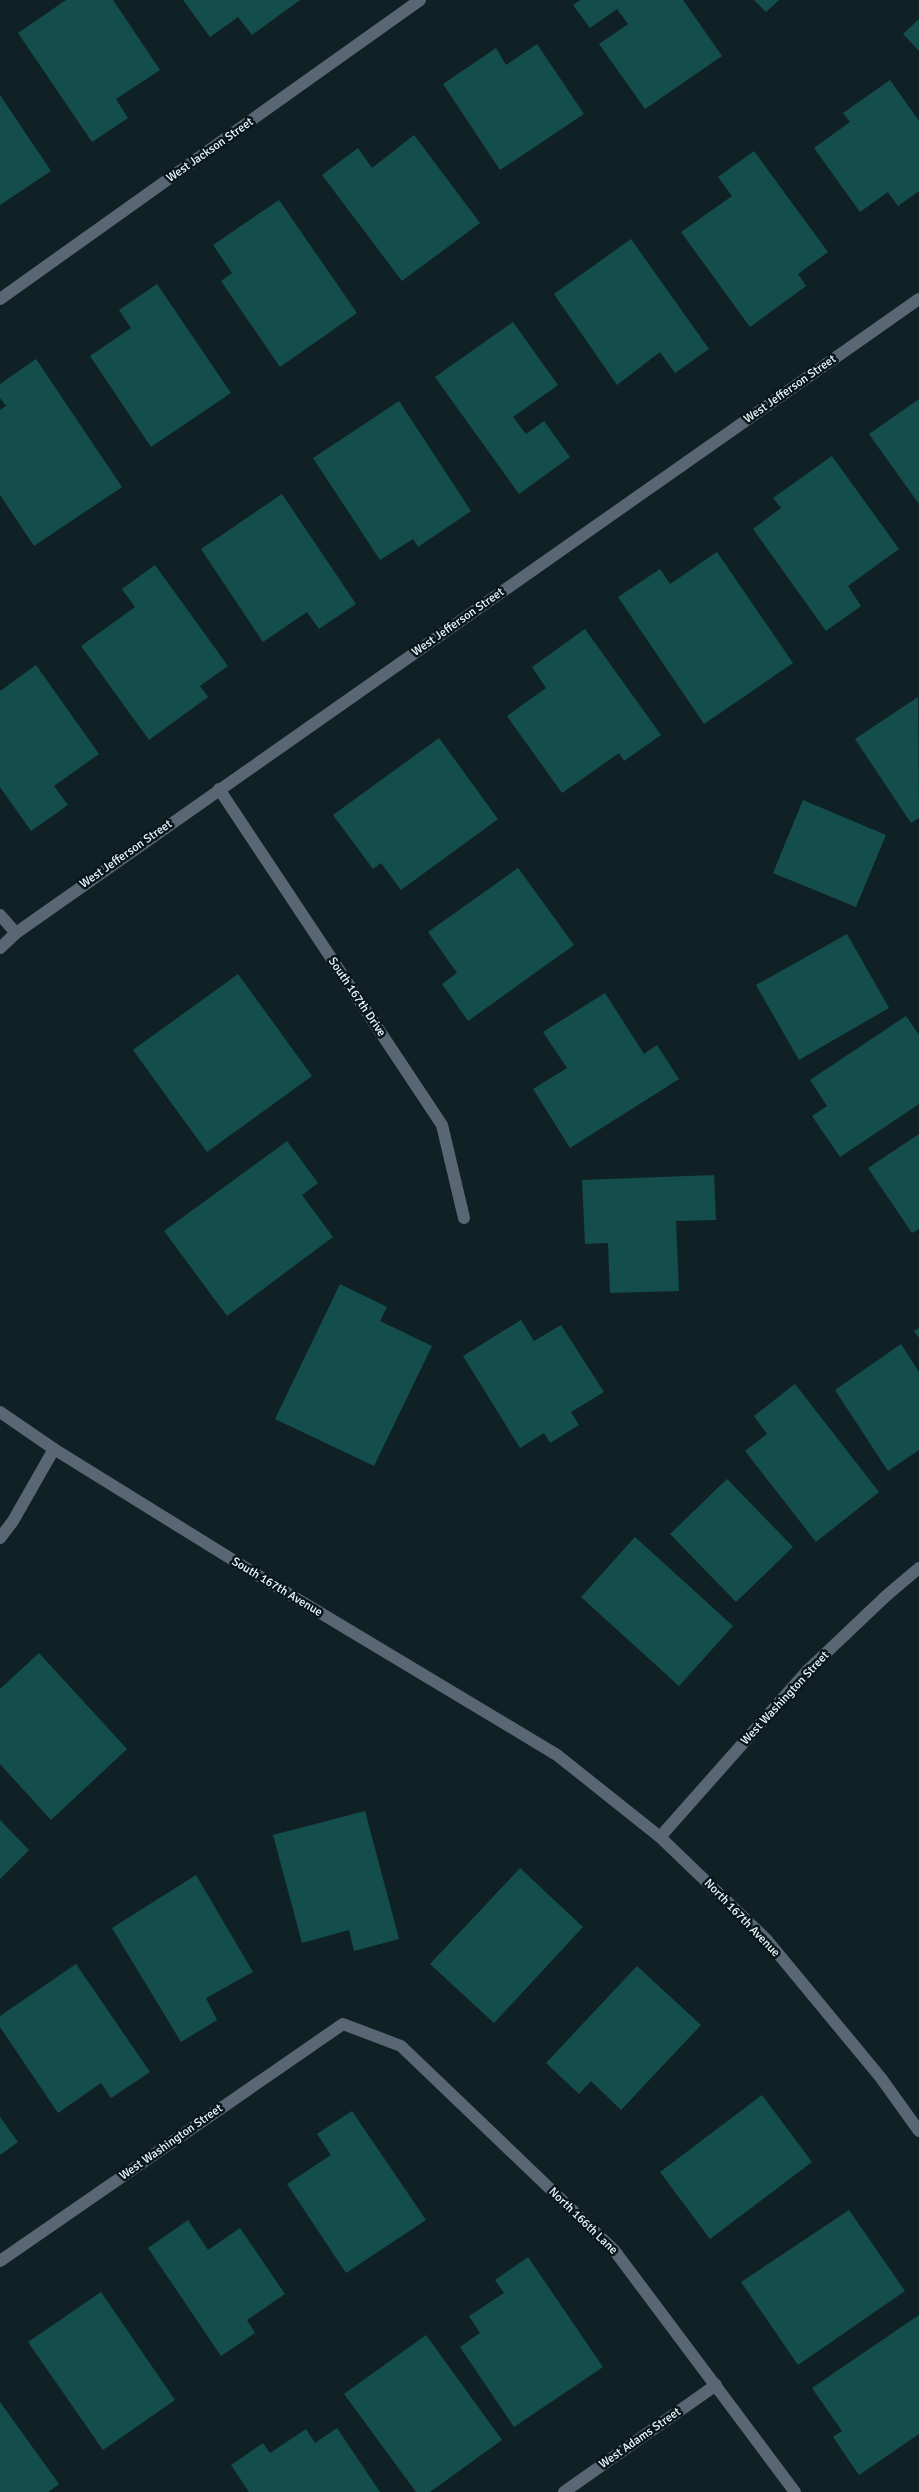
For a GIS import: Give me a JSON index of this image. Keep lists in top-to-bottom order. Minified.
{"streets":{"street":["West Jackson Street","West Jefferson Street","South 167th Drive","South 167th Avenue","West Washington Street","North 167th Avenue","North 166th Lane","West Adams Street"]},"crossings":[["West Jefferson Street","South 167th Drive"],["South 167th Avenue","North 167th Avenue"],["West Washington Street","North 167th Avenue"],["West Washington Street","North 166th Lane"],["North 166th Lane","West Adams Street"]]}
